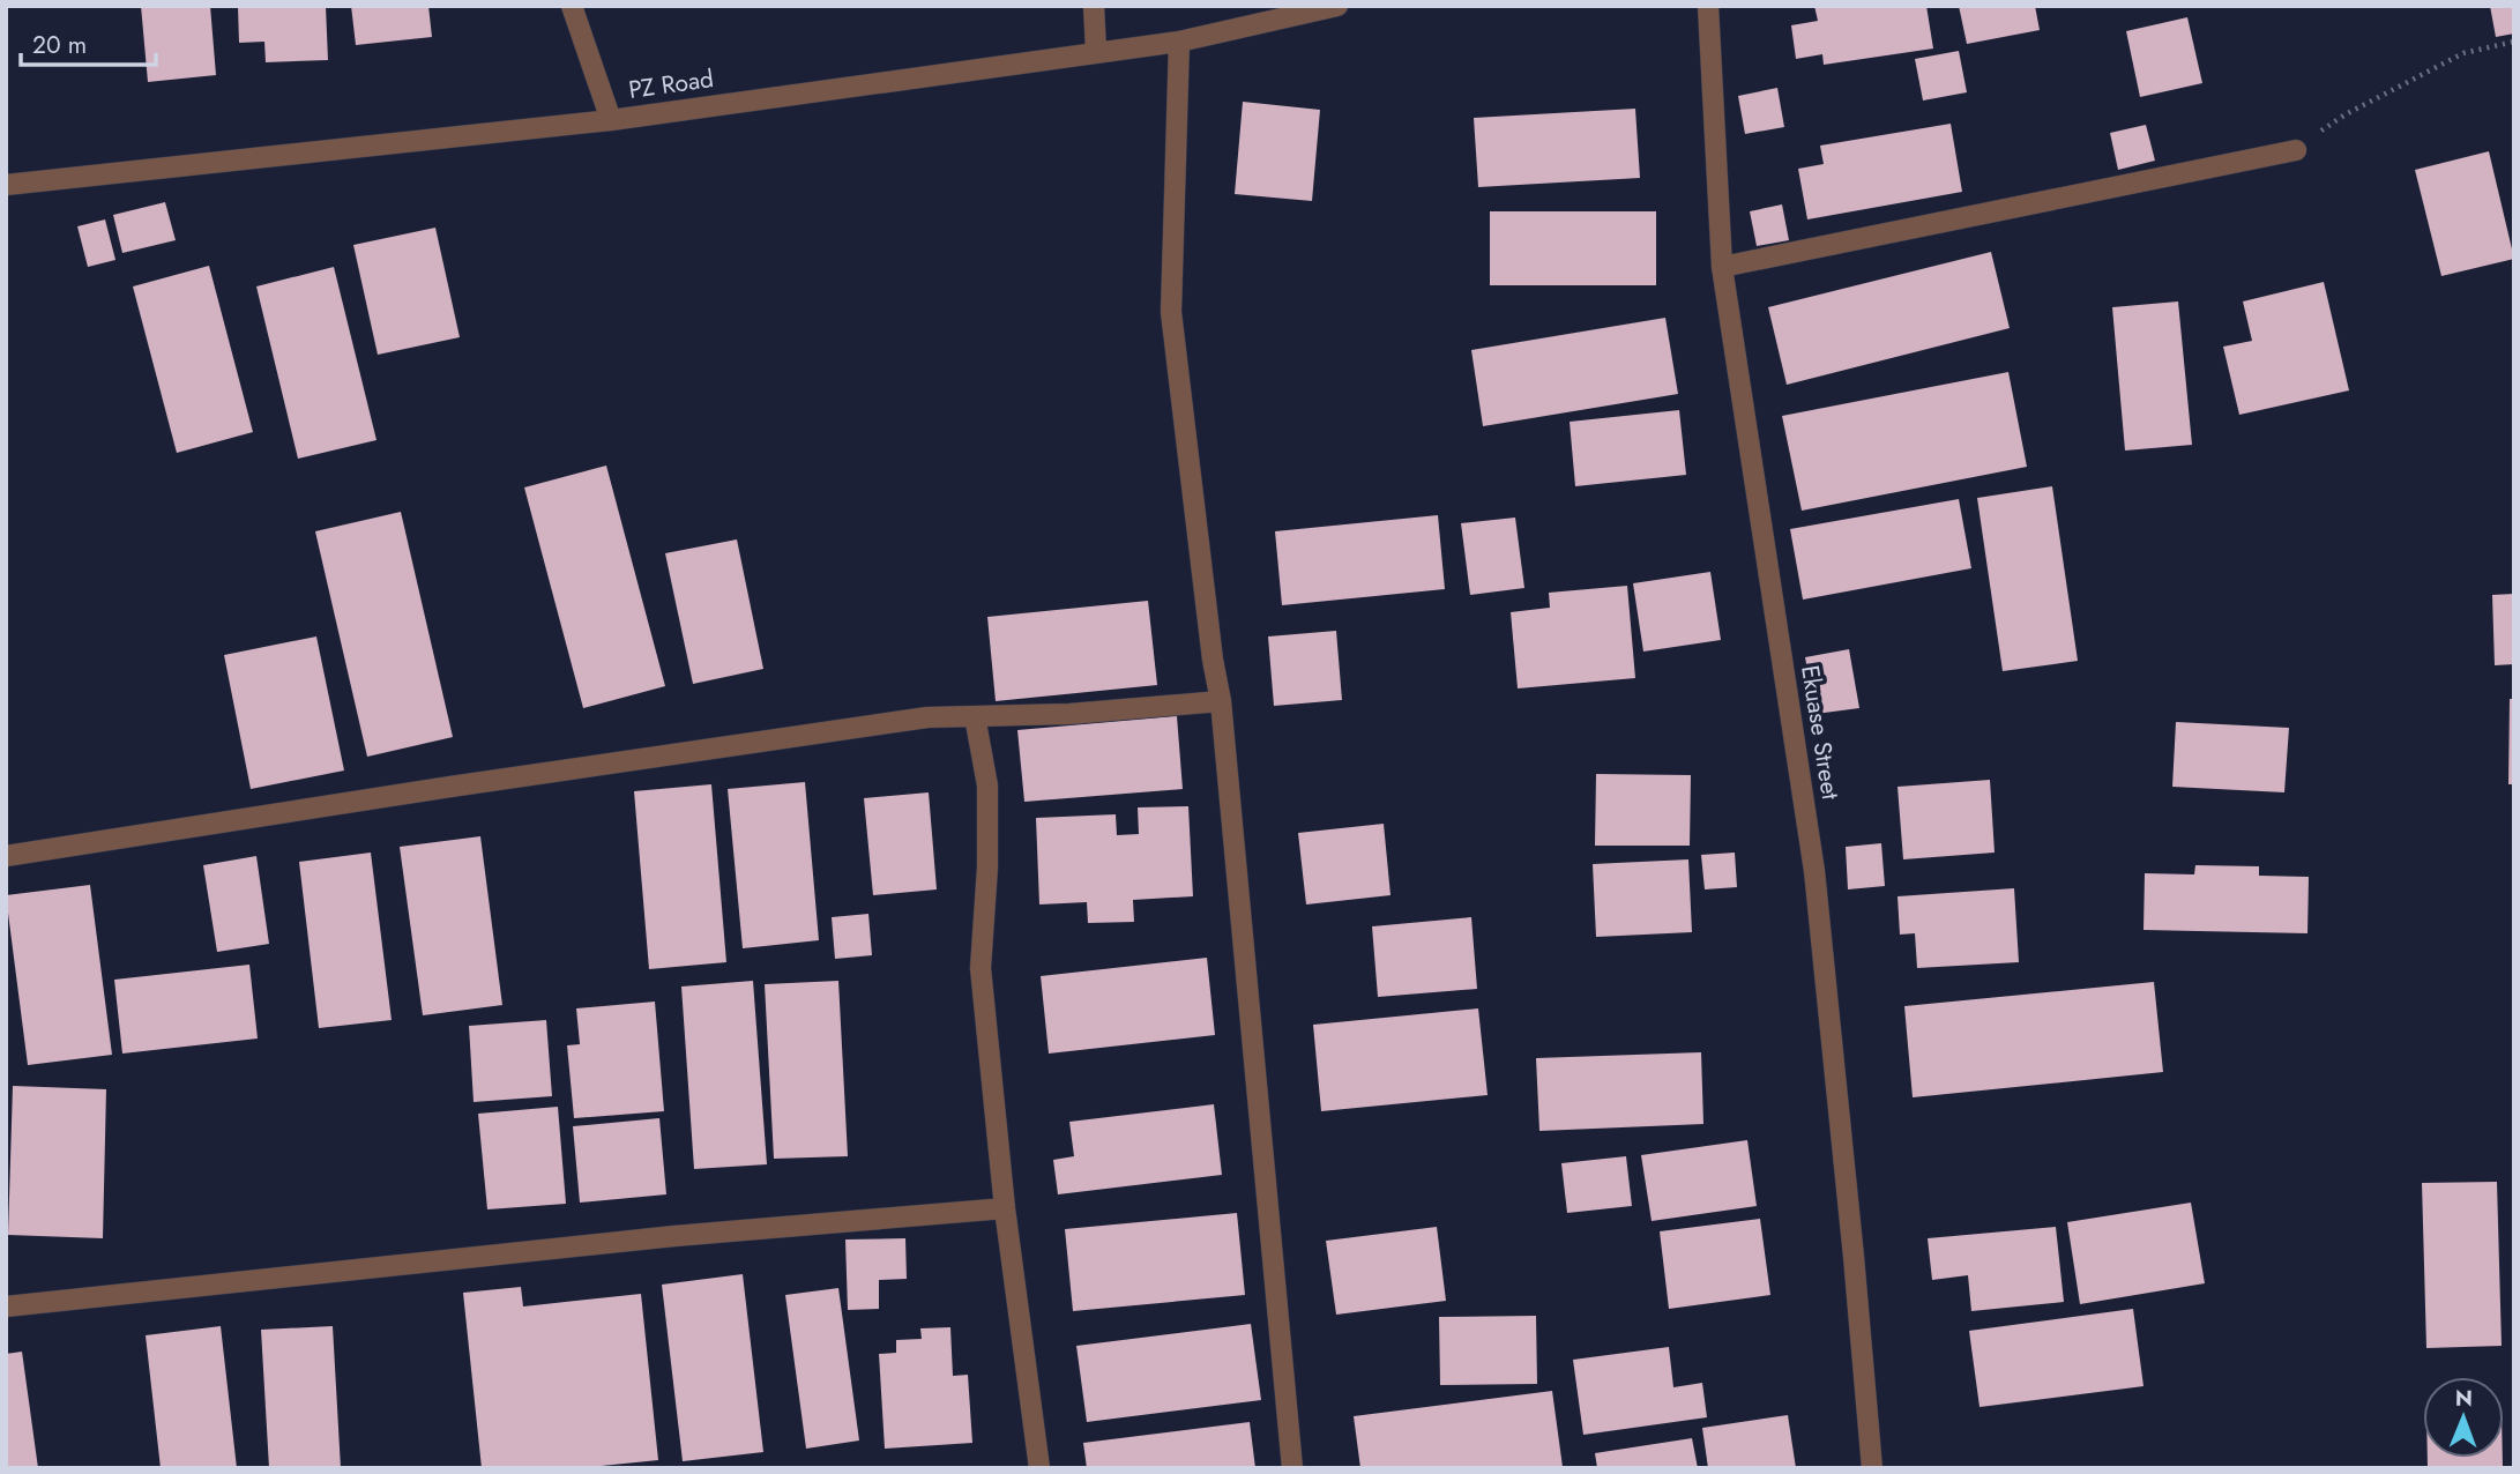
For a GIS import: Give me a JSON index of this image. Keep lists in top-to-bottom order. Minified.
{"streets":{"street":["PZ Road","Ekuase Street"]},"scale_bar":"20 m","north":"top"}
